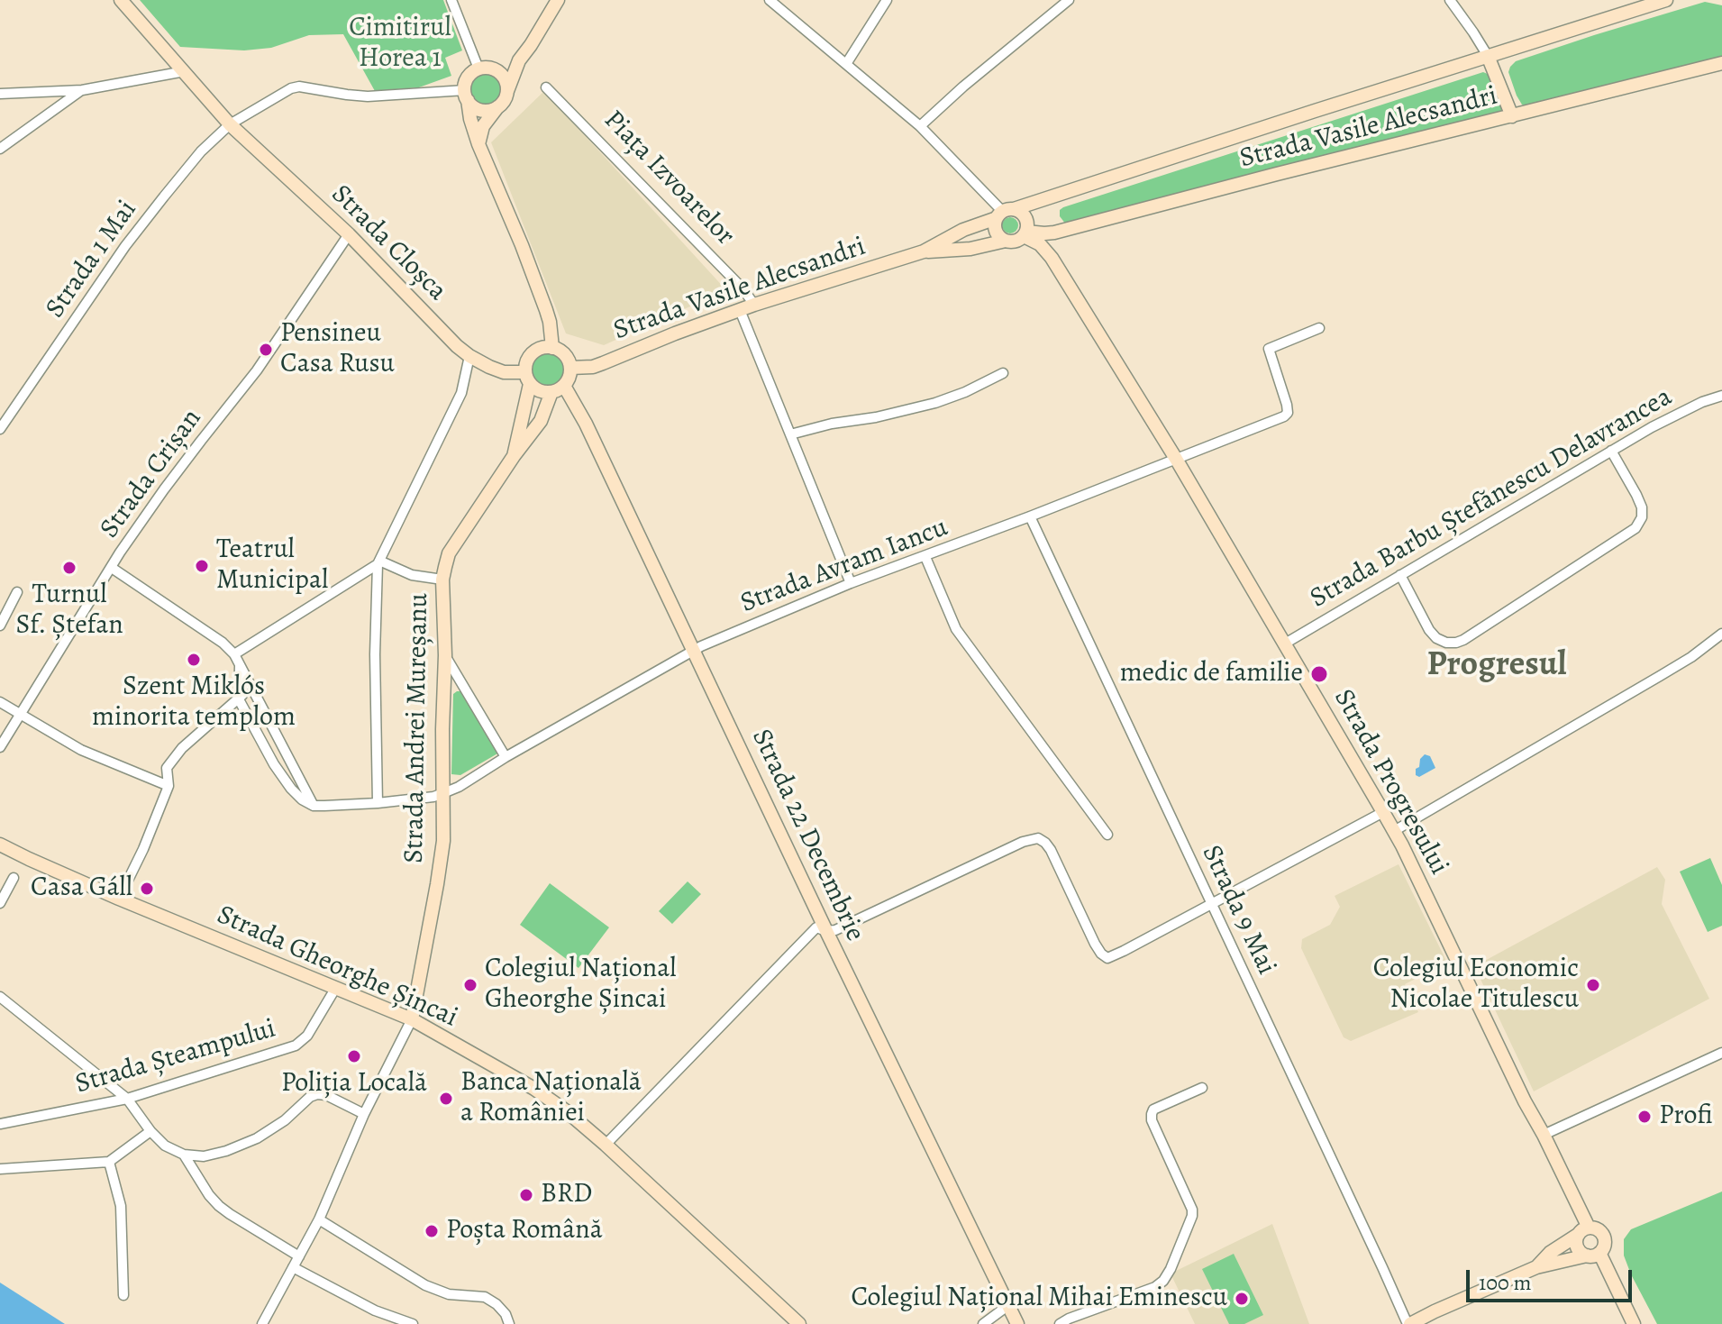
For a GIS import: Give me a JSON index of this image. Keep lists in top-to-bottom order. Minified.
{"streets":{"street":["Strada Vasile Alecsandri","Piața Izvoarelor","Strada Cloșca","Strada 1 Mai","Strada Crișan","Strada Barbu Ștefănescu Delavrancea","Strada Avram Iancu","Strada Andrei Mureșanu","Strada Progresului","Strada 22 Decembrie","Strada 9 Mai","Strada Gheorghe Șincai","Strada Șteampului"]},"crossings":[["Strada Vasile Alecsandri","Piața Izvoarelor"],["Strada Vasile Alecsandri","Strada Cloșca"],["Strada Vasile Alecsandri","Strada Andrei Mureșanu"],["Strada Vasile Alecsandri","Strada Progresului"],["Strada Vasile Alecsandri","Strada 22 Decembrie"],["Strada Cloșca","Strada 1 Mai"],["Strada Cloșca","Strada Crișan"],["Strada Cloșca","Strada Andrei Mureșanu"],["Strada Cloșca","Strada 22 Decembrie"],["Strada Barbu Ștefănescu Delavrancea","Strada Progresului"],["Strada Avram Iancu","Strada Andrei Mureșanu"],["Strada Avram Iancu","Strada Progresului"],["Strada Avram Iancu","Strada 22 Decembrie"],["Strada Avram Iancu","Strada 9 Mai"],["Strada Andrei Mureșanu","Strada 22 Decembrie"],["Strada Andrei Mureșanu","Strada Gheorghe Șincai"],["Strada Gheorghe Șincai","Strada Șteampului"]],"districts":["Progresul"],"parks":["Cimitirul Horea 1"],"places":["Pensineu Casa Rusu","Teatrul Municipal","Turnul Sf. Ștefan","Szent Miklós minorita templom","medic de familie","Casa Gáll","Colegiul Național Gheorghe Șincai","Colegiul Economic Nicolae Titulescu","Poliția Locală","Banca Națională a României","Profi","BRD","Poșta Română","Colegiul Național Mihai Eminescu"],"scale_bar":"100 m"}
